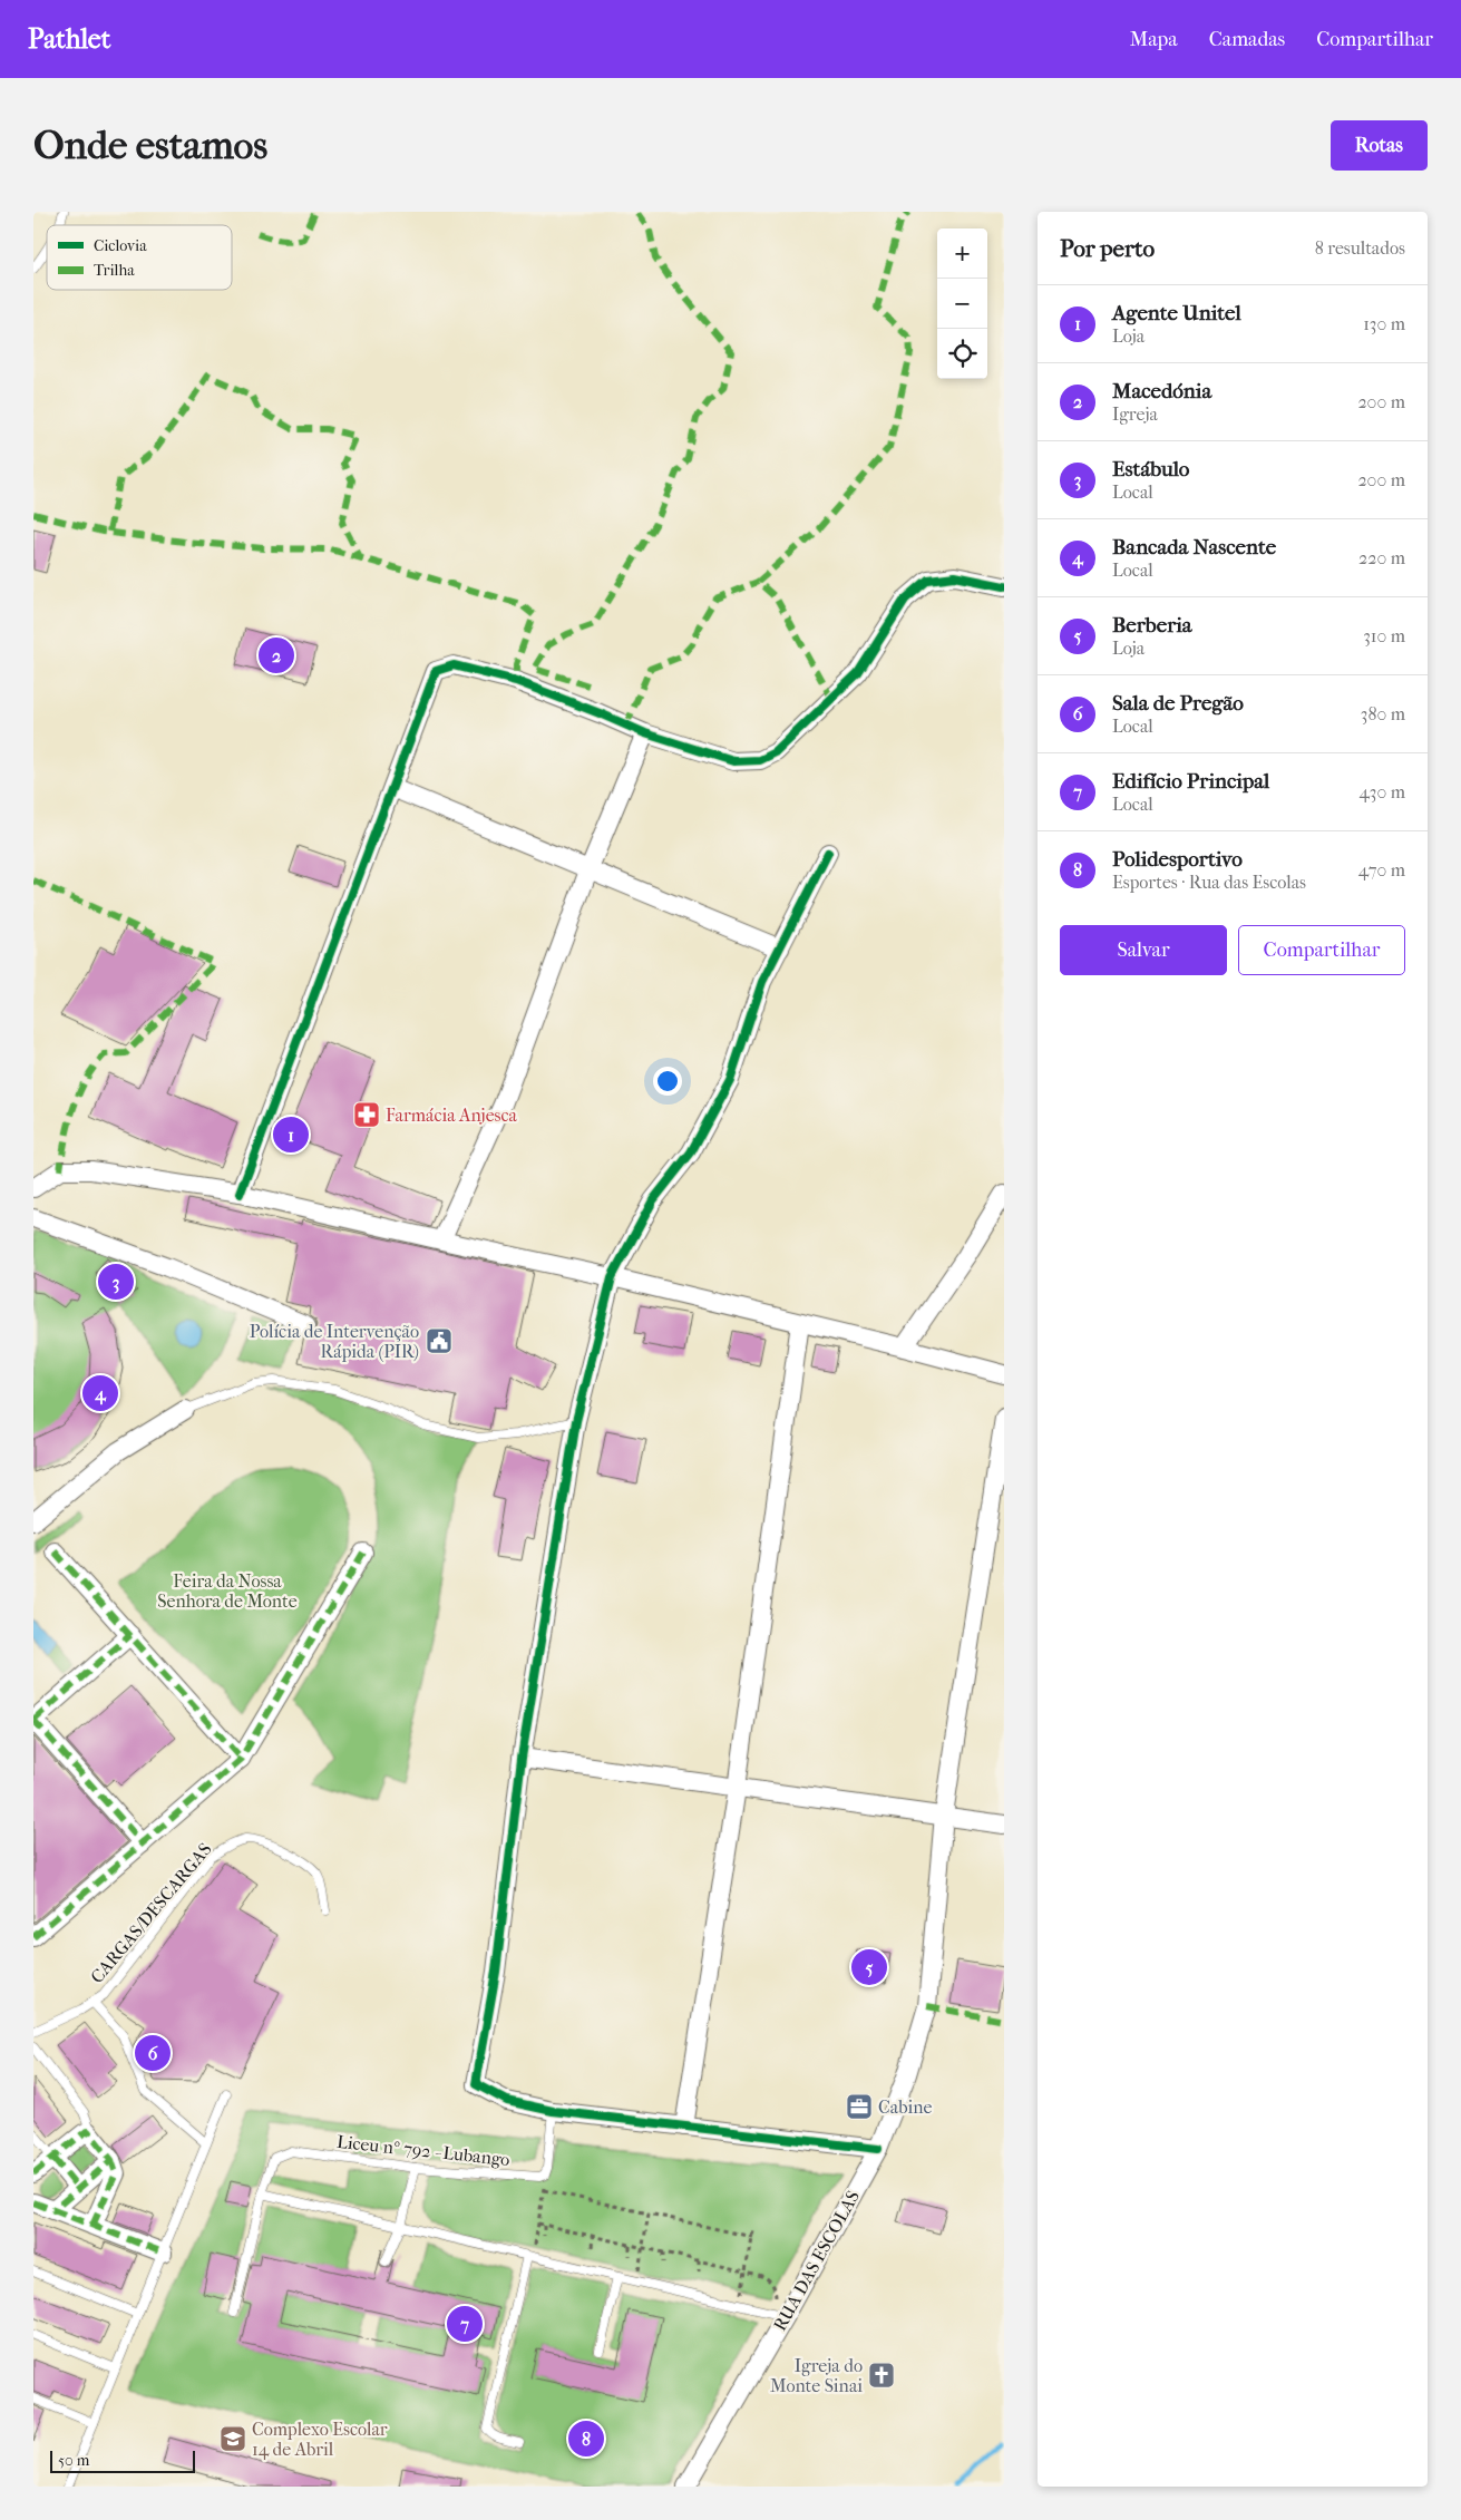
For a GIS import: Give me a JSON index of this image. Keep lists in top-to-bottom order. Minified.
{"streets":{"street":["RUA DAS ESCOLAS"],"lane":["CARGAS/DESCARGAS","Liceu nº 792 - Lubango"]},"parks":["Feira da Nossa Senhora de Monte"],"places":{"pharmacy":["Farmácia Anjesca"],"public building":["Polícia de Intervenção Rápida (PIR)"],"office":["Cabine"],"church":["Igreja do Monte Sinai"],"school or university":["Complexo Escolar 14 de Abril"]},"legend":["Ciclovia","Trilha"],"scale_bar":"50 m","page":{"header":"Pathlet","nav":["Mapa","Camadas","Compartilhar"],"buttons":["Rotas",["Salvar","Compartilhar"]],"title":"Onde estamos","heading":["Por perto","8 resultados"],"map_buttons":["+","−"],"list":[{"mark":"1","name":"Agente Unitel","note":"Loja","value":"130 m"},{"mark":"2","name":"Macedónia","note":"Igreja","value":"200 m"},{"mark":"3","name":"Estábulo","note":"Local","value":"200 m"},{"mark":"4","name":"Bancada Nascente","note":"Local","value":"220 m"},{"mark":"5","name":"Berberia","note":"Loja","value":"310 m"},{"mark":"6","name":"Sala de Pregão","note":"Local","value":"380 m"},{"mark":"7","name":"Edifício Principal","note":"Local","value":"430 m"},{"mark":"8","name":"Polidesportivo","note":"Esportes · Rua das Escolas","value":"470 m"}],"pins":["2","1","3","4","5","6","7","8"],"scale":"50 m"}}
